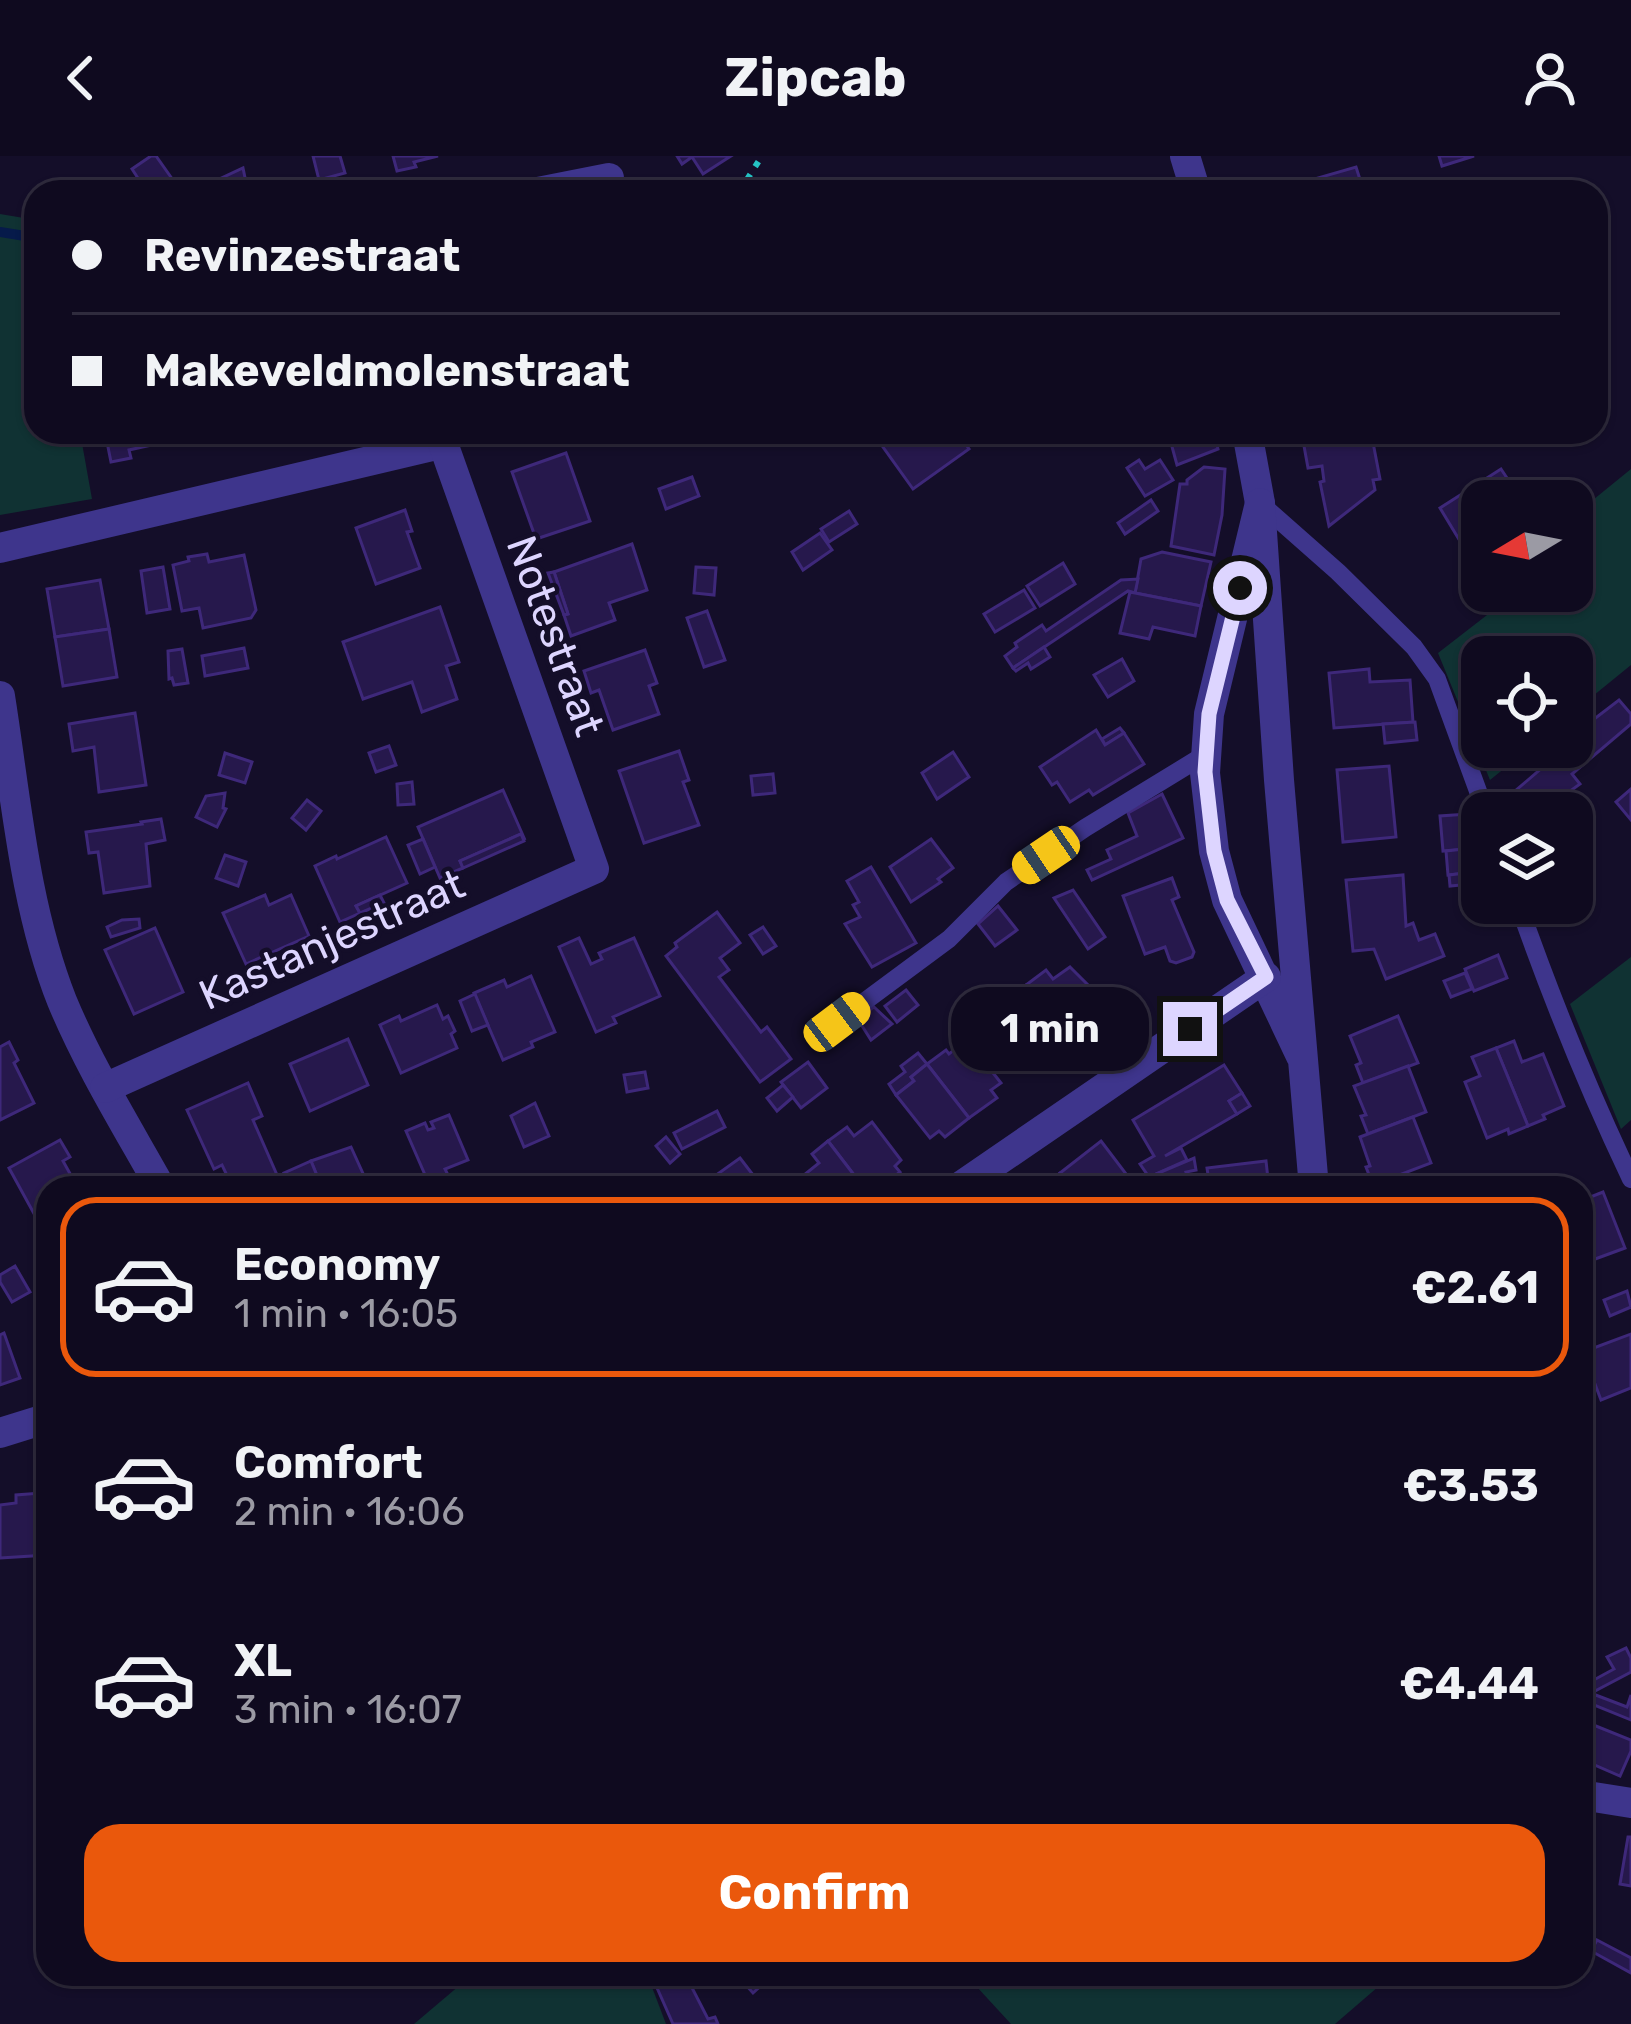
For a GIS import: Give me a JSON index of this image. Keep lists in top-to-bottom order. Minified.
{"streets":{"street":["Notestraat","Kastanjestraat"]},"crossings":[["Notestraat","Kastanjestraat"]],"north":"left","page":{"header":"Zipcab","banner":["Revinzestraat","Makeveldmolenstraat"],"bubble":"1 min","list":[{"name":"Economy","note":"1 min · 16:05","value":"€2.61"},{"name":"Comfort","note":"2 min · 16:06","value":"€3.53"},{"name":"XL","note":"3 min · 16:07","value":"€4.44"}],"buttons":"Confirm"}}
